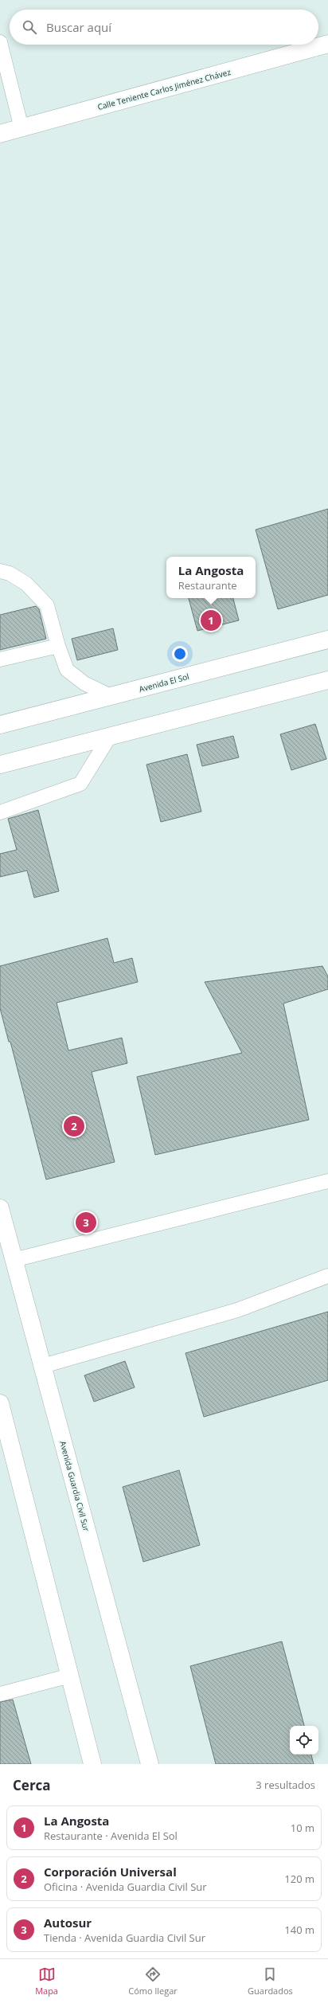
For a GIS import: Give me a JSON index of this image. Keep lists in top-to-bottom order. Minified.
{"streets":{"main road":["Calle Teniente Carlos Jiménez Chávez","Avenida El Sol","Avenida Guardia Civil Sur"]},"page":{"search":"Buscar aquí","popup":["La Angosta","Restaurante"],"pins":["1","2","3"],"heading":["Cerca","3 resultados"],"list":[{"mark":"1","name":"La Angosta","note":"Restaurante · Avenida El Sol","value":"10 m"},{"mark":"2","name":"Corporación Universal","note":"Oficina · Avenida Guardia Civil Sur","value":"120 m"},{"mark":"3","name":"Autosur","note":"Tienda · Avenida Guardia Civil Sur","value":"140 m"}],"nav":["Mapa","Cómo llegar","Guardados"]}}
